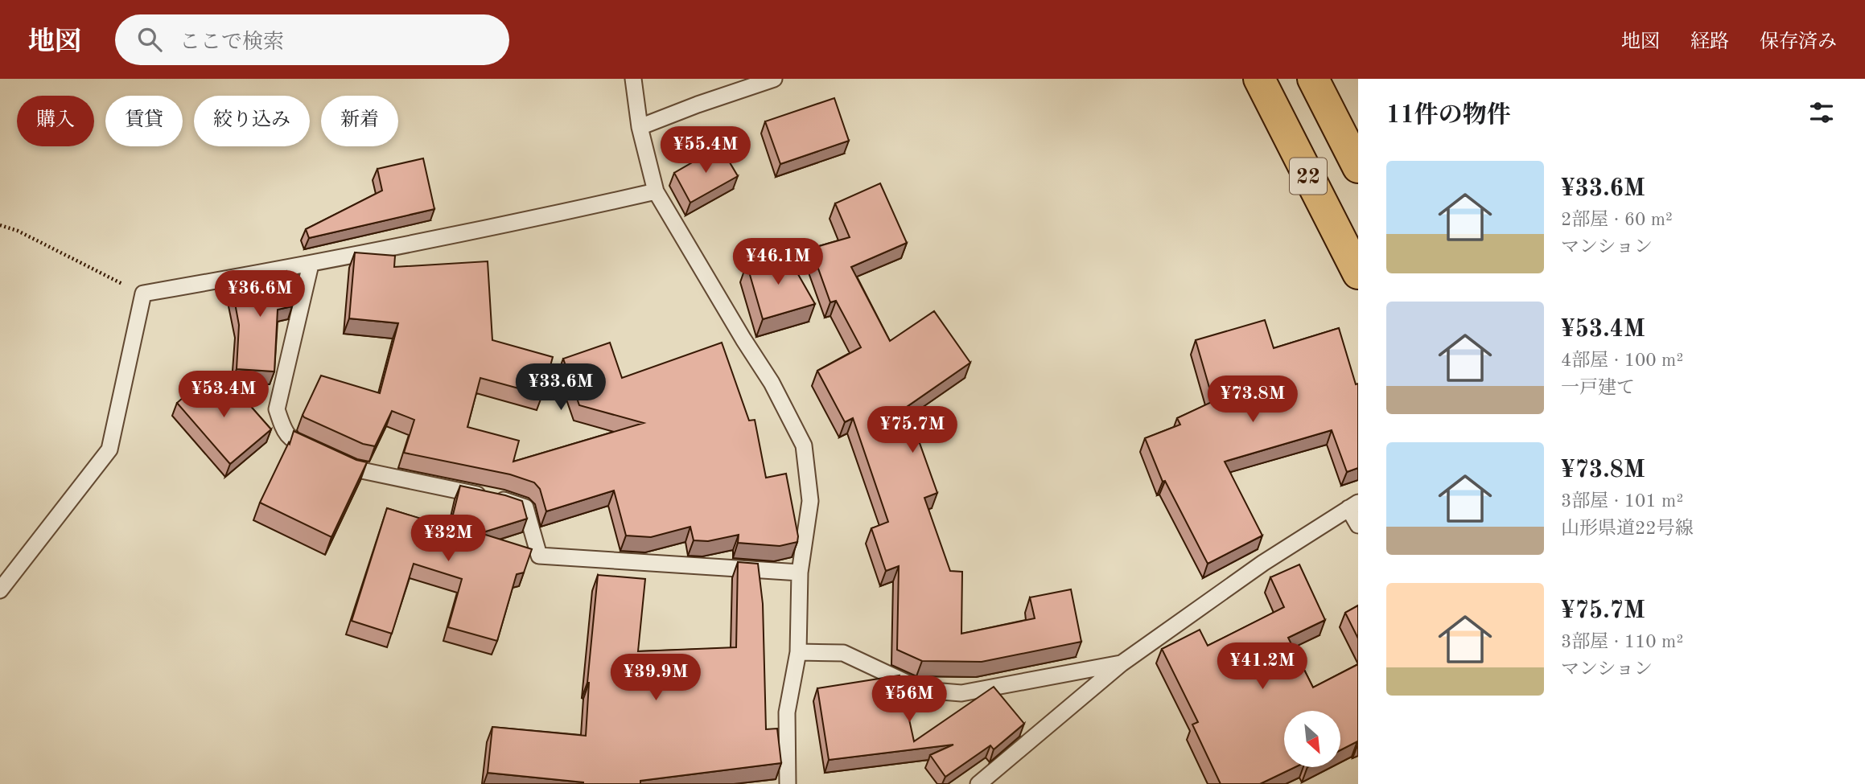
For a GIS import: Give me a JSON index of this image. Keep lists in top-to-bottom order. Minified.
{"streets":{"main road":["22"]},"north":"bottom right","page":{"header":"地図","search":"ここで検索","nav":["地図","経路","保存済み"],"heading":"11件の物件","chip":["購入","賃貸","絞り込み","新着"],"price":["¥55.4M","¥46.1M","¥36.6M","¥33.6M","¥53.4M","¥73.8M","¥75.7M","¥32M","¥41.2M","¥39.9M","¥56M"],"list":[{"name":"¥33.6M","note":"2部屋 · 60 m² · マンション"},{"name":"¥53.4M","note":"4部屋 · 100 m² · 一戸建て"},{"name":"¥73.8M","note":"3部屋 · 101 m² · 山形県道22号線"},{"name":"¥75.7M","note":"3部屋 · 110 m² · マンション"}]}}
